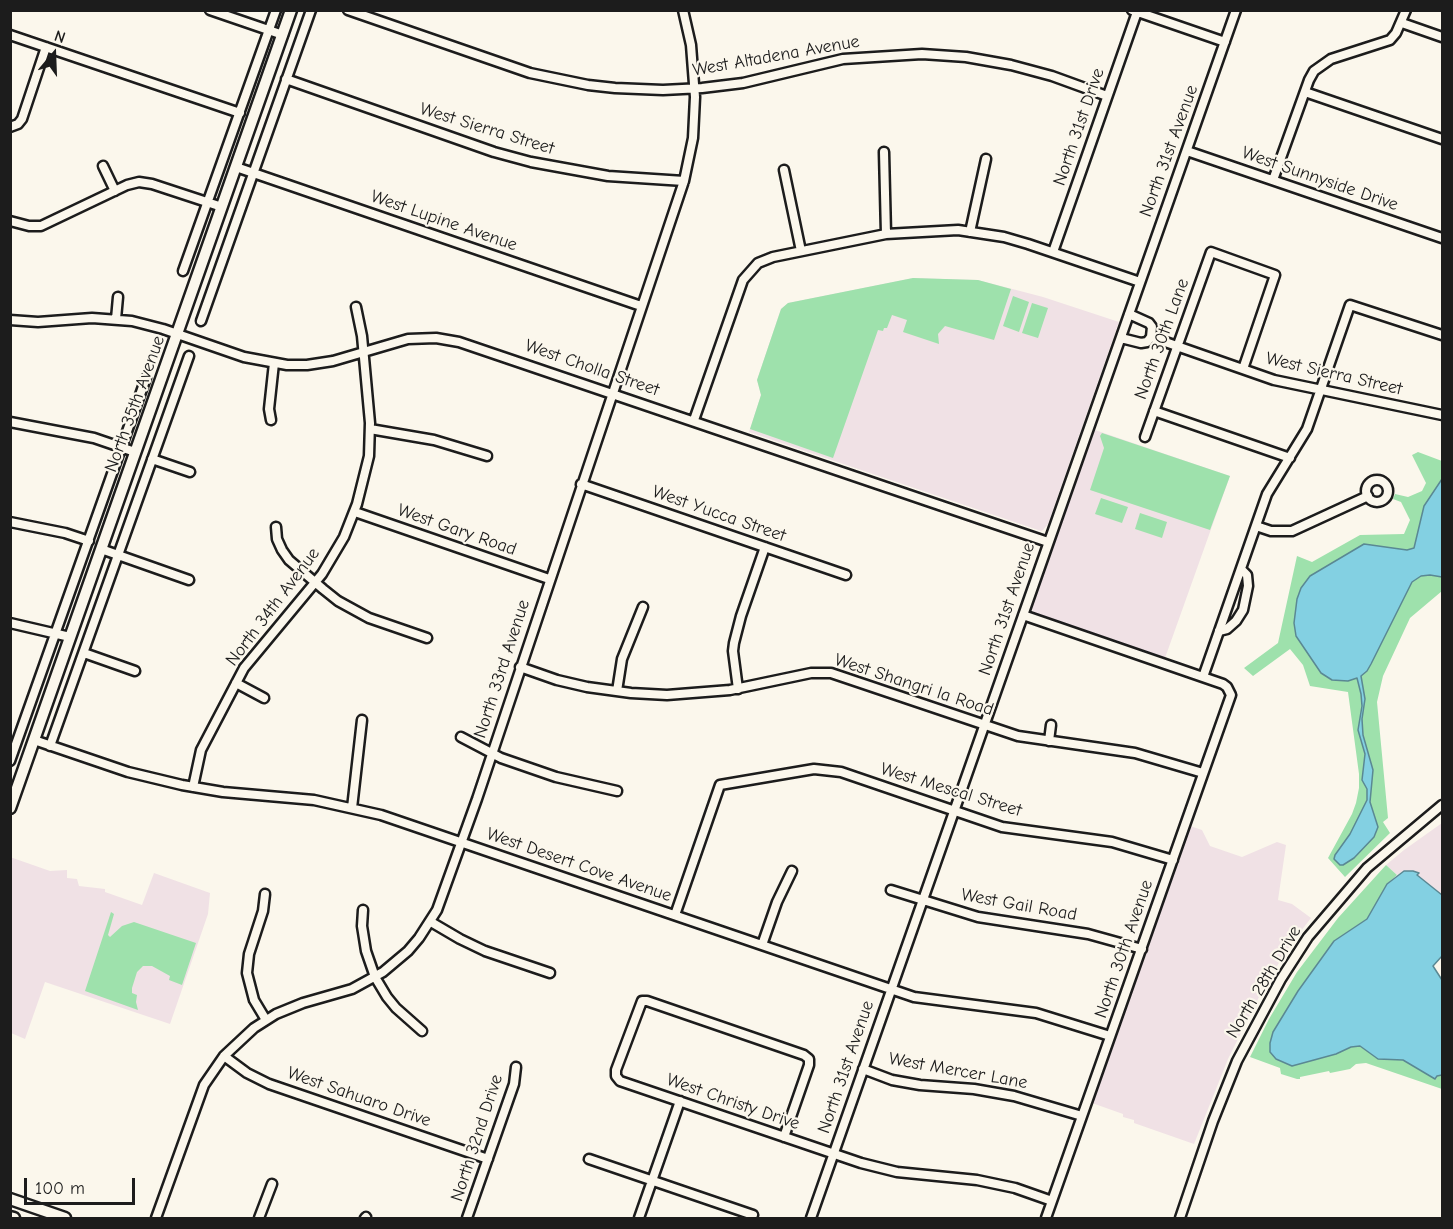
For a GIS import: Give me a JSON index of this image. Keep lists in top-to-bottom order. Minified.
{"streets":{"main road":["North 35th Avenue"],"street":["West Altadena Avenue","North 31st Drive","West Sierra Street","North 31st Avenue","West Sunnyside Drive","West Lupine Avenue","North 30th Lane","West Cholla Street","West Yucca Street","West Gary Road","North 34th Avenue","North 33rd Avenue","West Shangri la Road","West Mescal Street","West Desert Cove Avenue","West Gail Road","North 30th Avenue","North 28th Drive","West Mercer Lane","West Sahuaro Drive","West Christy Drive","North 32nd Drive"]},"crossings":[["West Altadena Avenue","North 31st Drive"],["West Altadena Avenue","North 33rd Avenue"],["West Sierra Street","North 31st Avenue"],["West Sierra Street","North 30th Lane"],["West Sierra Street","North 33rd Avenue"],["North 31st Avenue","West Sunnyside Drive"],["North 31st Avenue","West Cholla Street"],["North 31st Avenue","West Shangri la Road"],["North 31st Avenue","West Mescal Street"],["North 31st Avenue","West Desert Cove Avenue"],["North 31st Avenue","West Gail Road"],["North 31st Avenue","West Mercer Lane"],["North 31st Avenue","West Christy Drive"],["West Lupine Avenue","North 35th Avenue"],["West Lupine Avenue","North 33rd Avenue"],["West Cholla Street","North 35th Avenue"],["West Cholla Street","North 34th Avenue"],["West Cholla Street","North 33rd Avenue"],["North 35th Avenue","West Desert Cove Avenue"],["West Yucca Street","North 33rd Avenue"],["West Gary Road","North 34th Avenue"],["West Gary Road","North 33rd Avenue"],["North 34th Avenue","West Desert Cove Avenue"],["North 33rd Avenue","West Shangri la Road"],["North 33rd Avenue","West Desert Cove Avenue"],["North 33rd Avenue","West Sahuaro Drive"],["West Shangri la Road","North 30th Avenue"],["West Mescal Street","West Desert Cove Avenue"],["West Mescal Street","North 30th Avenue"],["West Desert Cove Avenue","North 30th Avenue"],["West Gail Road","North 30th Avenue"],["North 30th Avenue","West Mercer Lane"],["North 30th Avenue","West Christy Drive"],["West Sahuaro Drive","North 32nd Drive"]],"scale_bar":"100 m","north":"top"}
